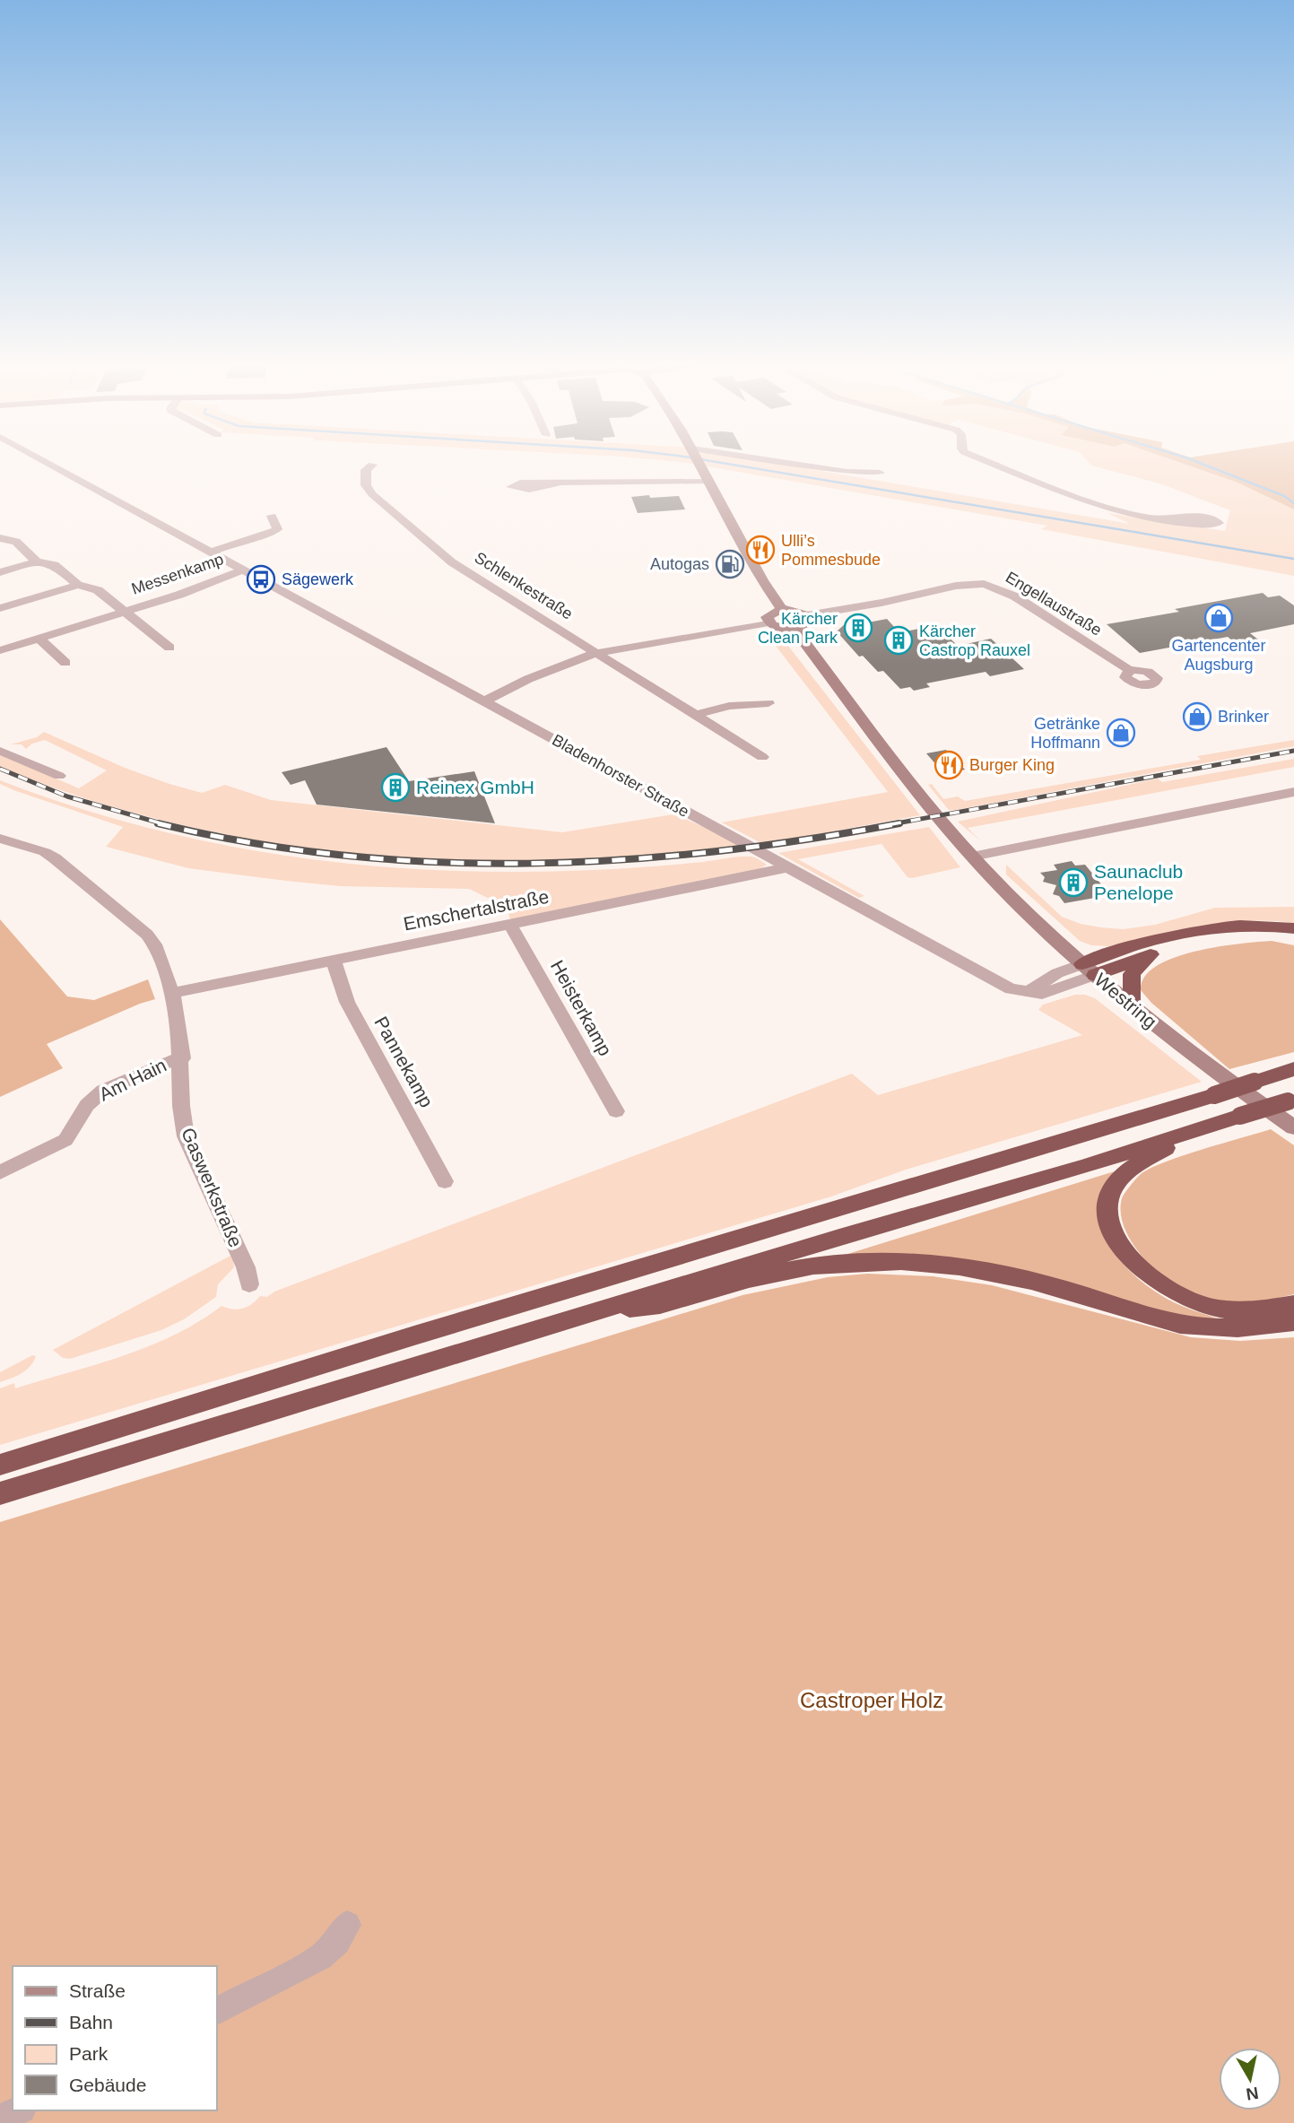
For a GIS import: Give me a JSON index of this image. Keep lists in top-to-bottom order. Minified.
{"streets":{"main road":["Westring"],"street":["Messenkamp","Schlenkestraße","Engellaustraße","Bladenhorster Straße","Emschertalstraße","Heisterkamp","Pannekamp","Am Hain","Gaswerkstraße"]},"crossings":[["Messenkamp","Bladenhorster Straße"],["Bladenhorster Straße","Emschertalstraße"],["Bladenhorster Straße","Westring"],["Emschertalstraße","Heisterkamp"],["Emschertalstraße","Pannekamp"],["Emschertalstraße","Gaswerkstraße"],["Am Hain","Gaswerkstraße"]],"parks":["Castroper Holz"],"places":{"restaurant":["Ulli’s Pommesbude","Burger King"],"fuel station":["Autogas"],"bus stop":["Sägewerk"],"shop":["Gartencenter Augsburg","Brinker","Getränke Hoffmann"],"building":["Kärcher Clean Park","Kärcher Castrop Rauxel","Reinex GmbH","Saunaclub Penelope"]},"legend":["Straße","Bahn","Park","Gebäude"],"north":"bottom"}
